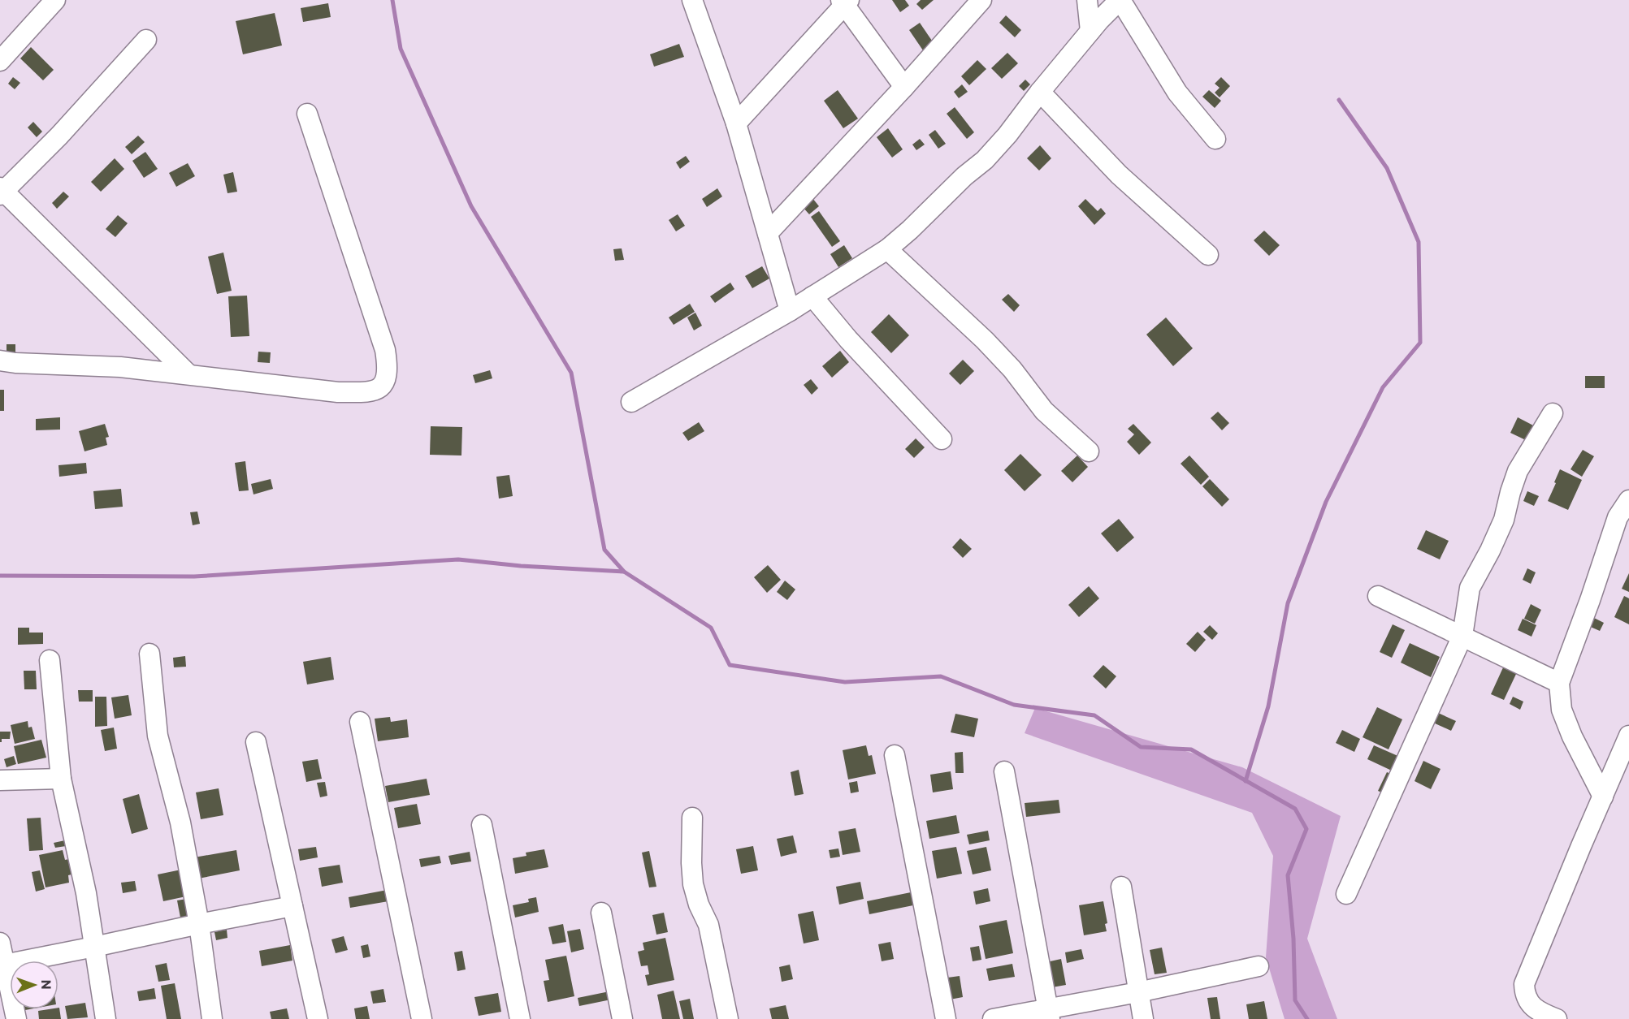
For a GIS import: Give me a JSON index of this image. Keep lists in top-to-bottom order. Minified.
{"north":"right"}
